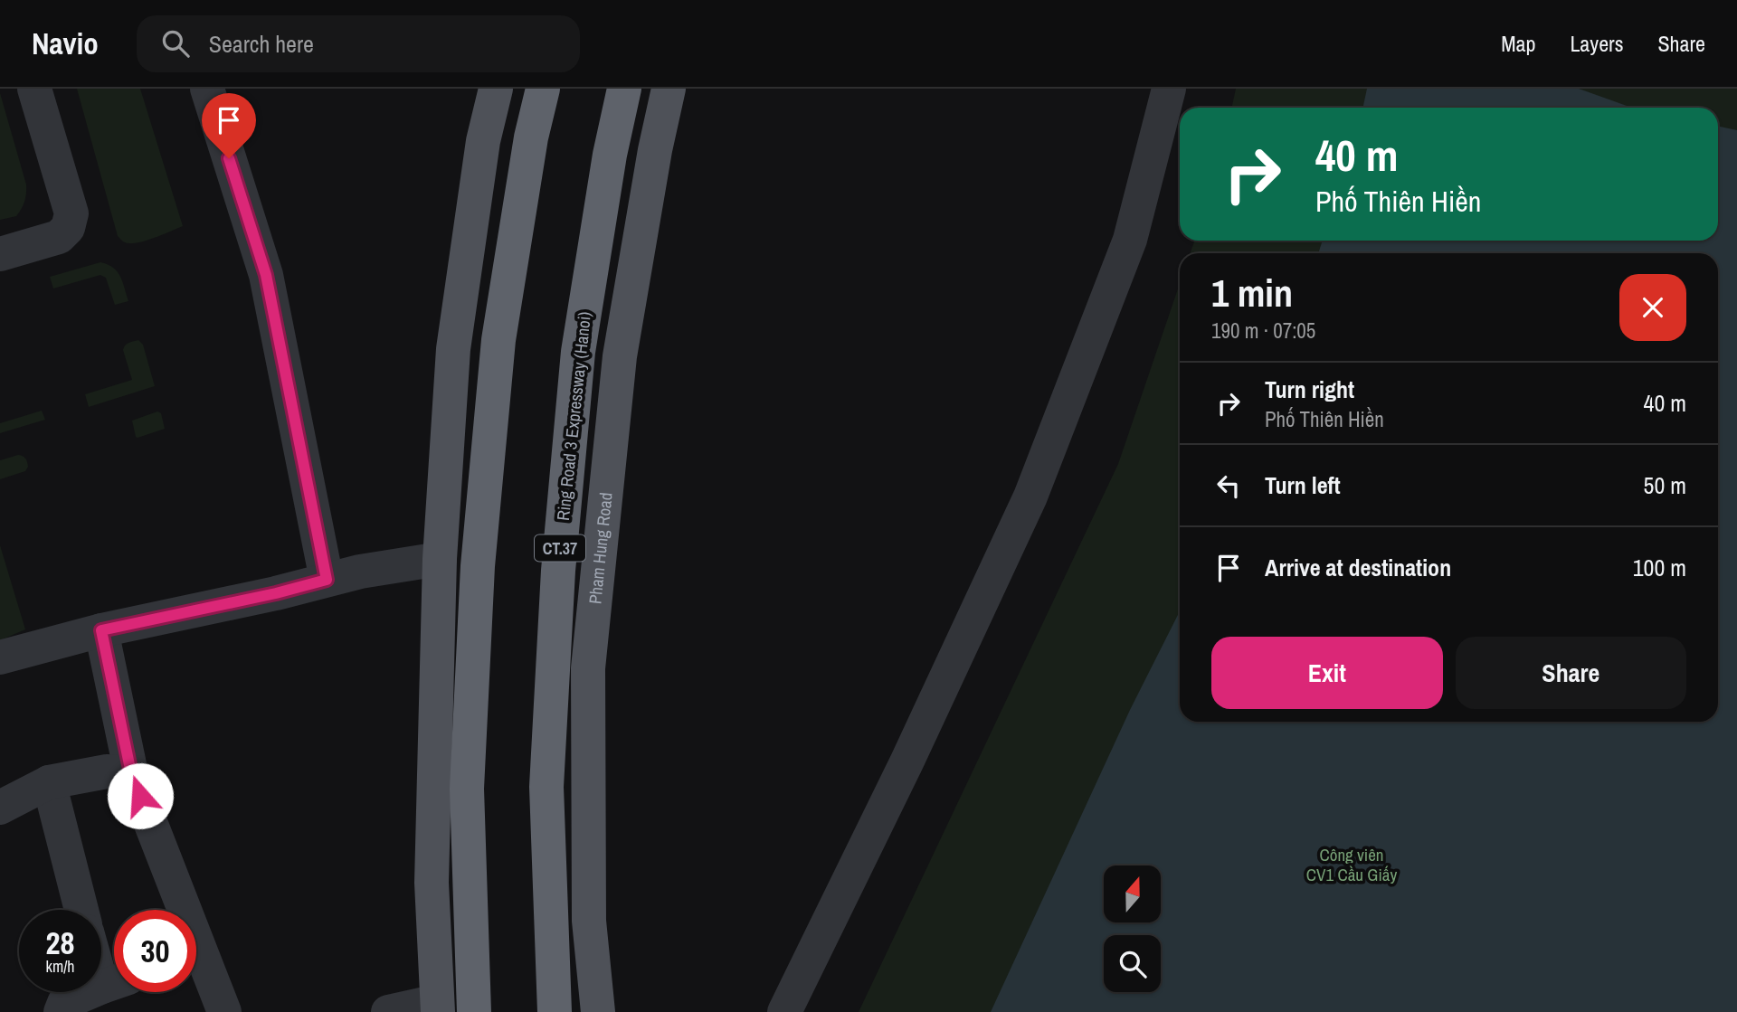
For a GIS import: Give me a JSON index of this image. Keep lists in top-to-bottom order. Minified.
{"streets":{"highway":["Ring Road 3 Expressway (Hanoi)","CT.37"],"main road":["Pham Hung Road"]},"parks":["Công viên CV1 Cầu Giấy"],"north":"top","page":{"header":"Navio","search":"Search here","nav":["Map","Layers","Share"],"turn":["40 m","Phố Thiên Hiền"],"heading":["1 min","190 m · 07:05"],"list":[{"name":"Turn right","note":"Phố Thiên Hiền","value":"40 m"},{"name":"Turn left","value":"50 m"},{"name":"Arrive at destination","value":"100 m"}],"buttons":["Exit","Share"],"speed":"28 km/h","limit":"30"}}
